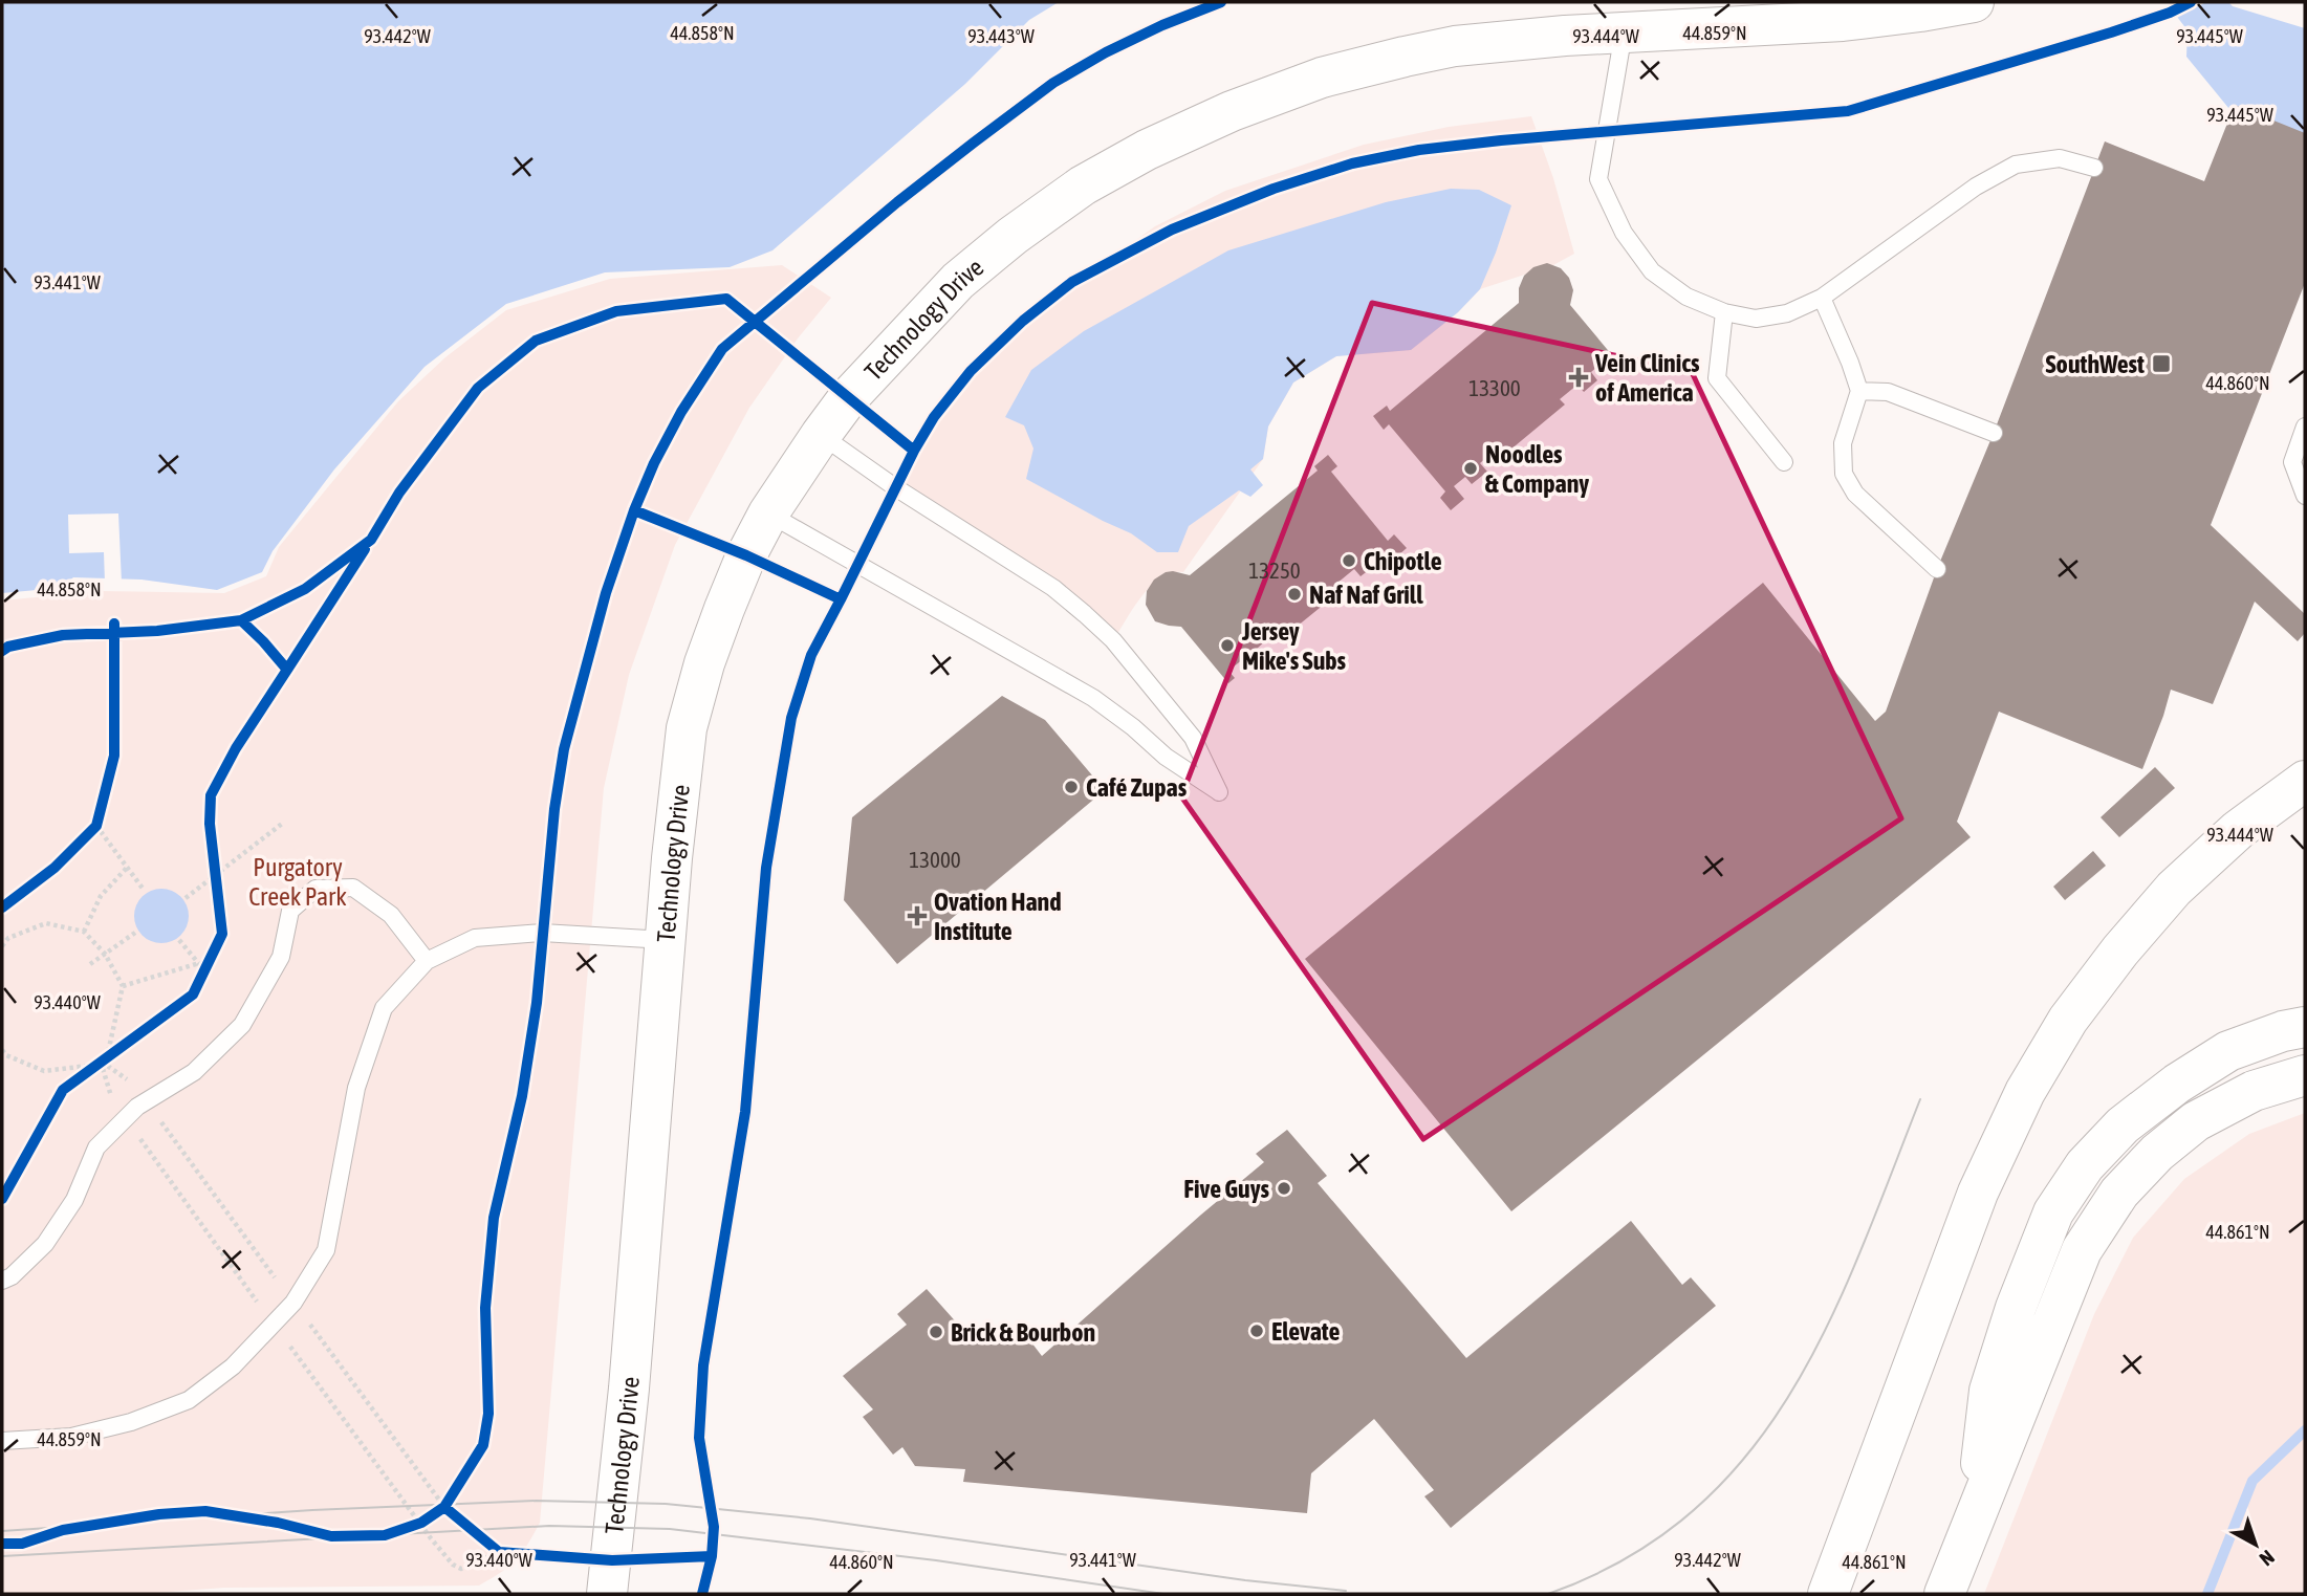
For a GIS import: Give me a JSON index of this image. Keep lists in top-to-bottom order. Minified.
{"streets":{"main road":["Technology Drive"]},"parks":["Purgatory Creek Park"],"places":{"transit":["SouthWest"],"health":["Vein Clinics of America","Ovation Hand Institute"],"other":["Noodles & Company","Chipotle","Naf Naf Grill","Jersey Mike's Subs","Café Zupas","Five Guys","Elevate","Brick & Bourbon"]},"house_numbers":["13300","13250","13000"],"north":"bottom right","coordinates":["44.858°N","44.859°N","93.444°W","93.442°W","93.443°W","93.445°W","93.441°W","44.860°N","93.440°W","44.861°N"]}
